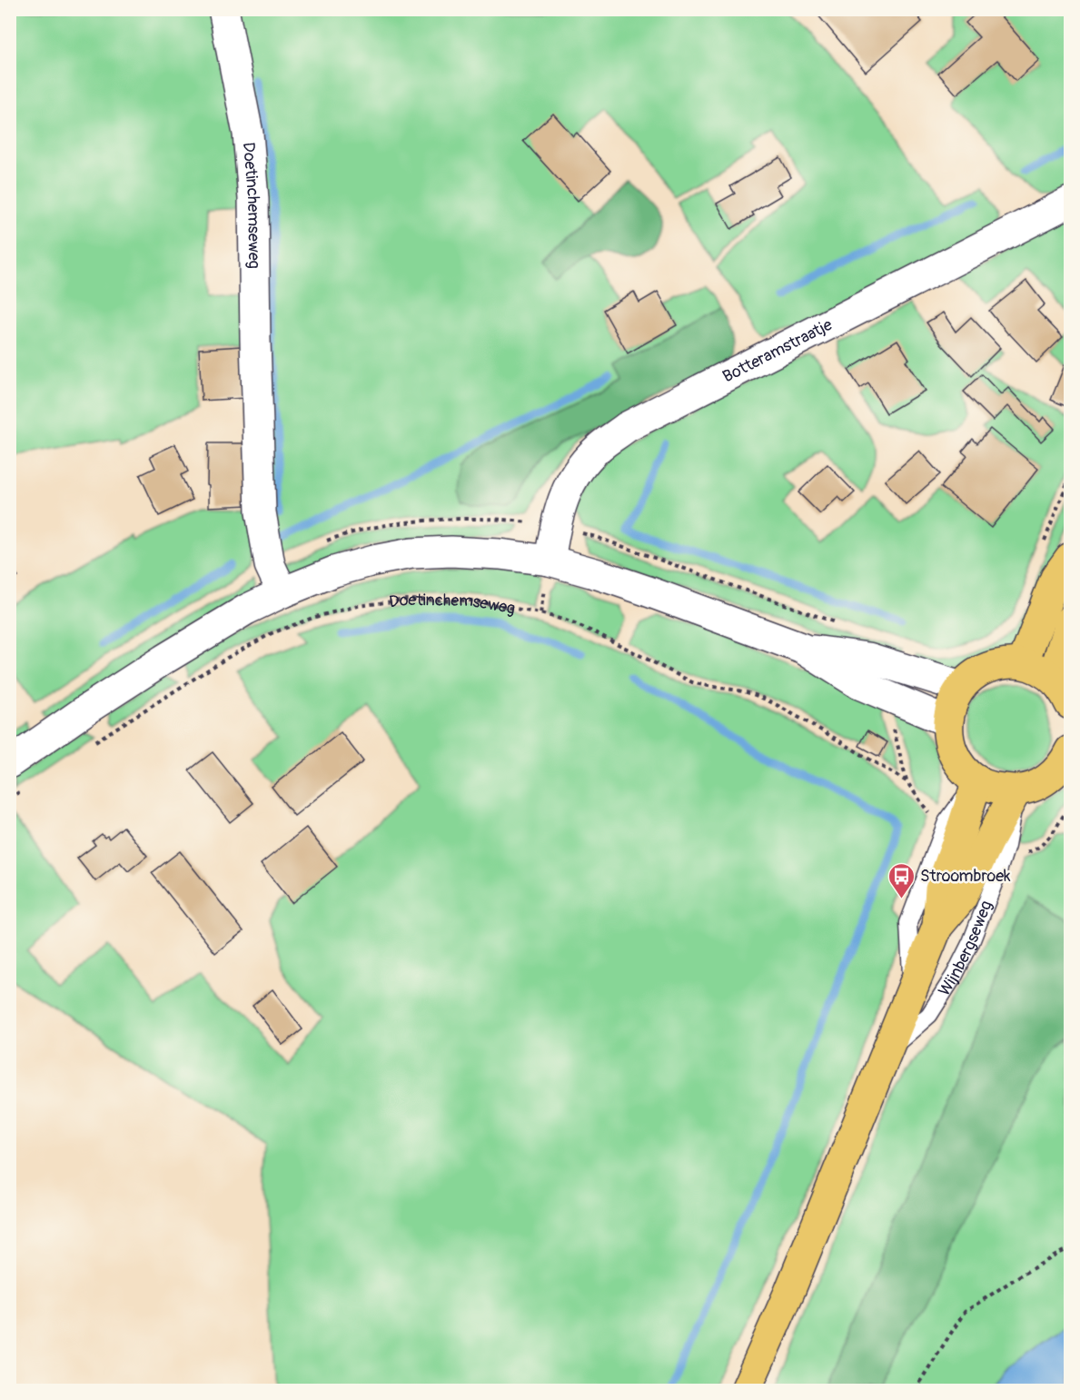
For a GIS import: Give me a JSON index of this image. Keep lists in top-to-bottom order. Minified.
{"streets":{"main road":["Wijnbergseweg"],"street":["Doetinchemseweg","Botteramstraatje"]},"places":{"bus stop":["Stroombroek"]}}
